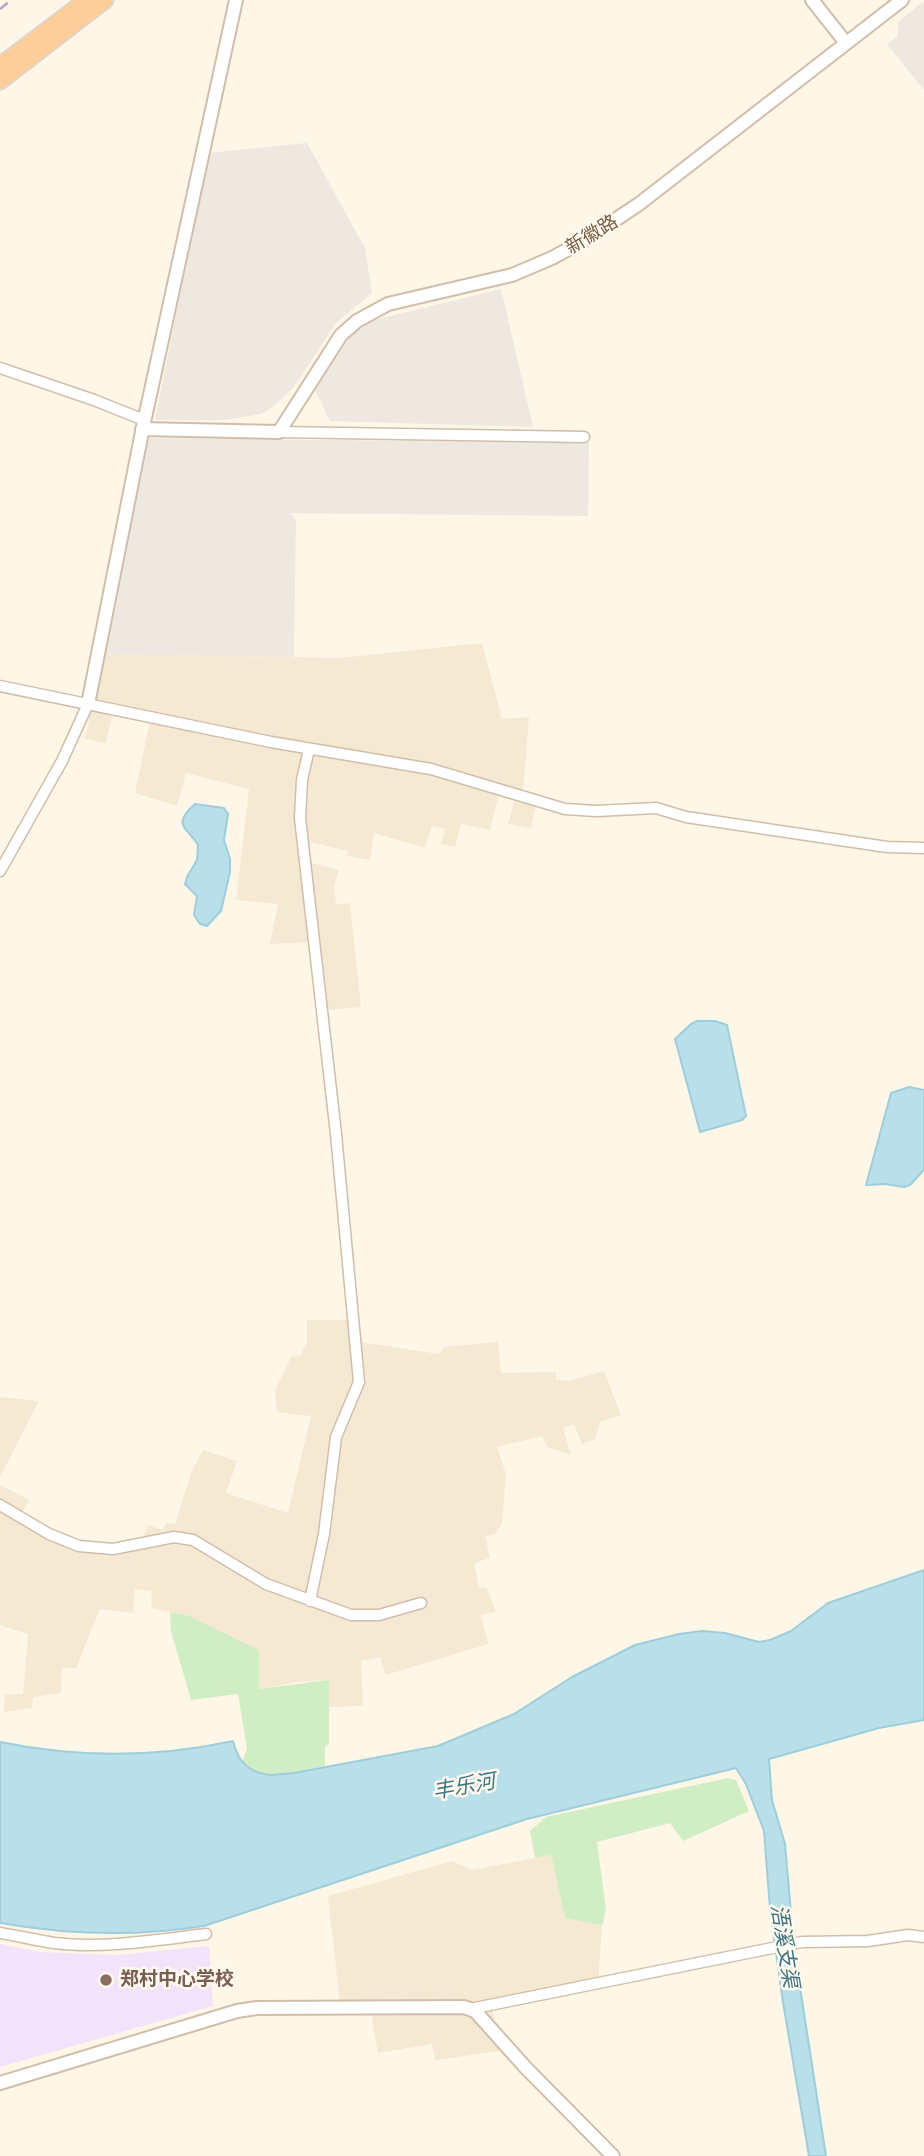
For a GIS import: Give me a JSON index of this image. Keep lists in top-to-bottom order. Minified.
{"streets":{"street":["新徽路"]},"water":["丰乐河","浯溪支渠"],"places":["郑村中心学校"]}
